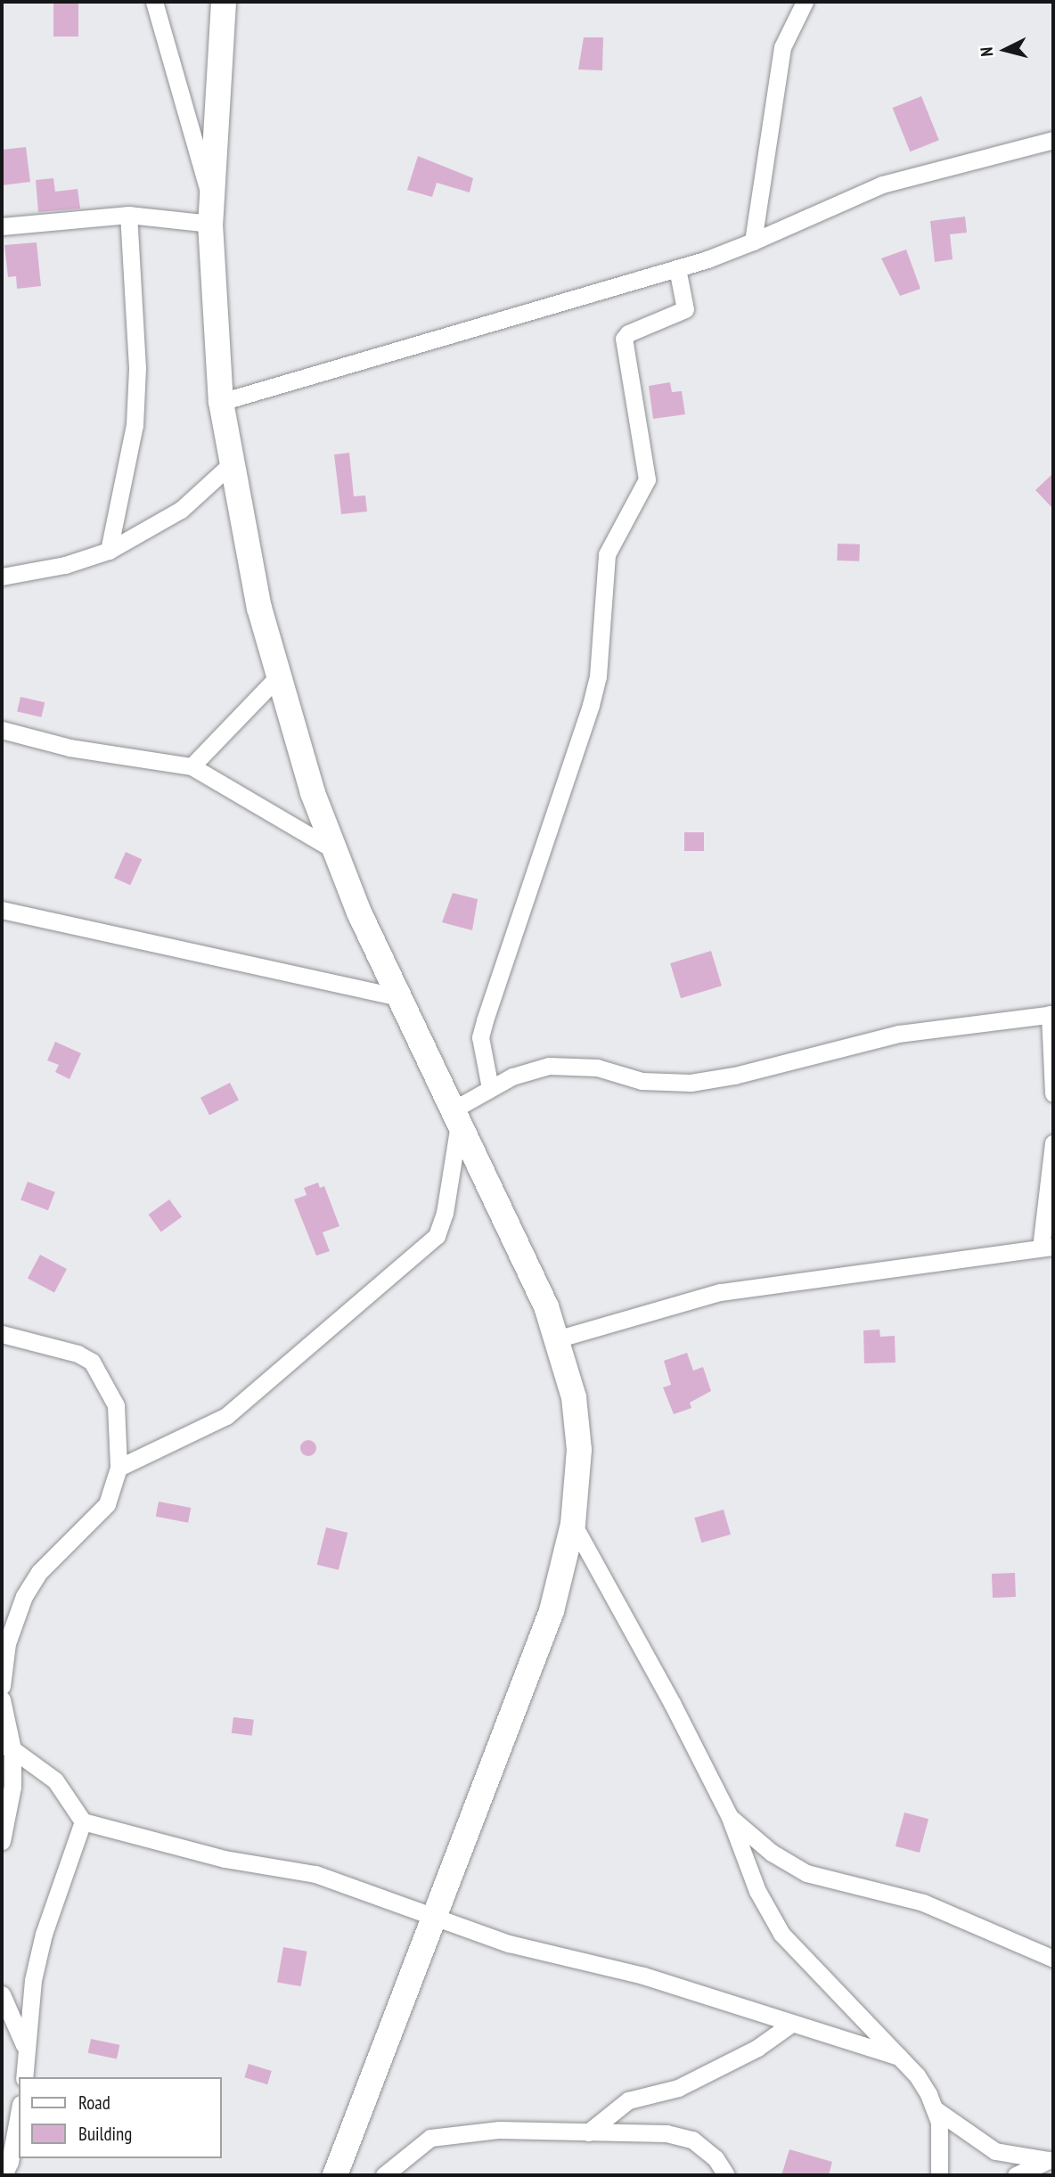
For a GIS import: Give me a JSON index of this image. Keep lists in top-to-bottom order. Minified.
{"legend":["Road","Building"],"north":"left"}
